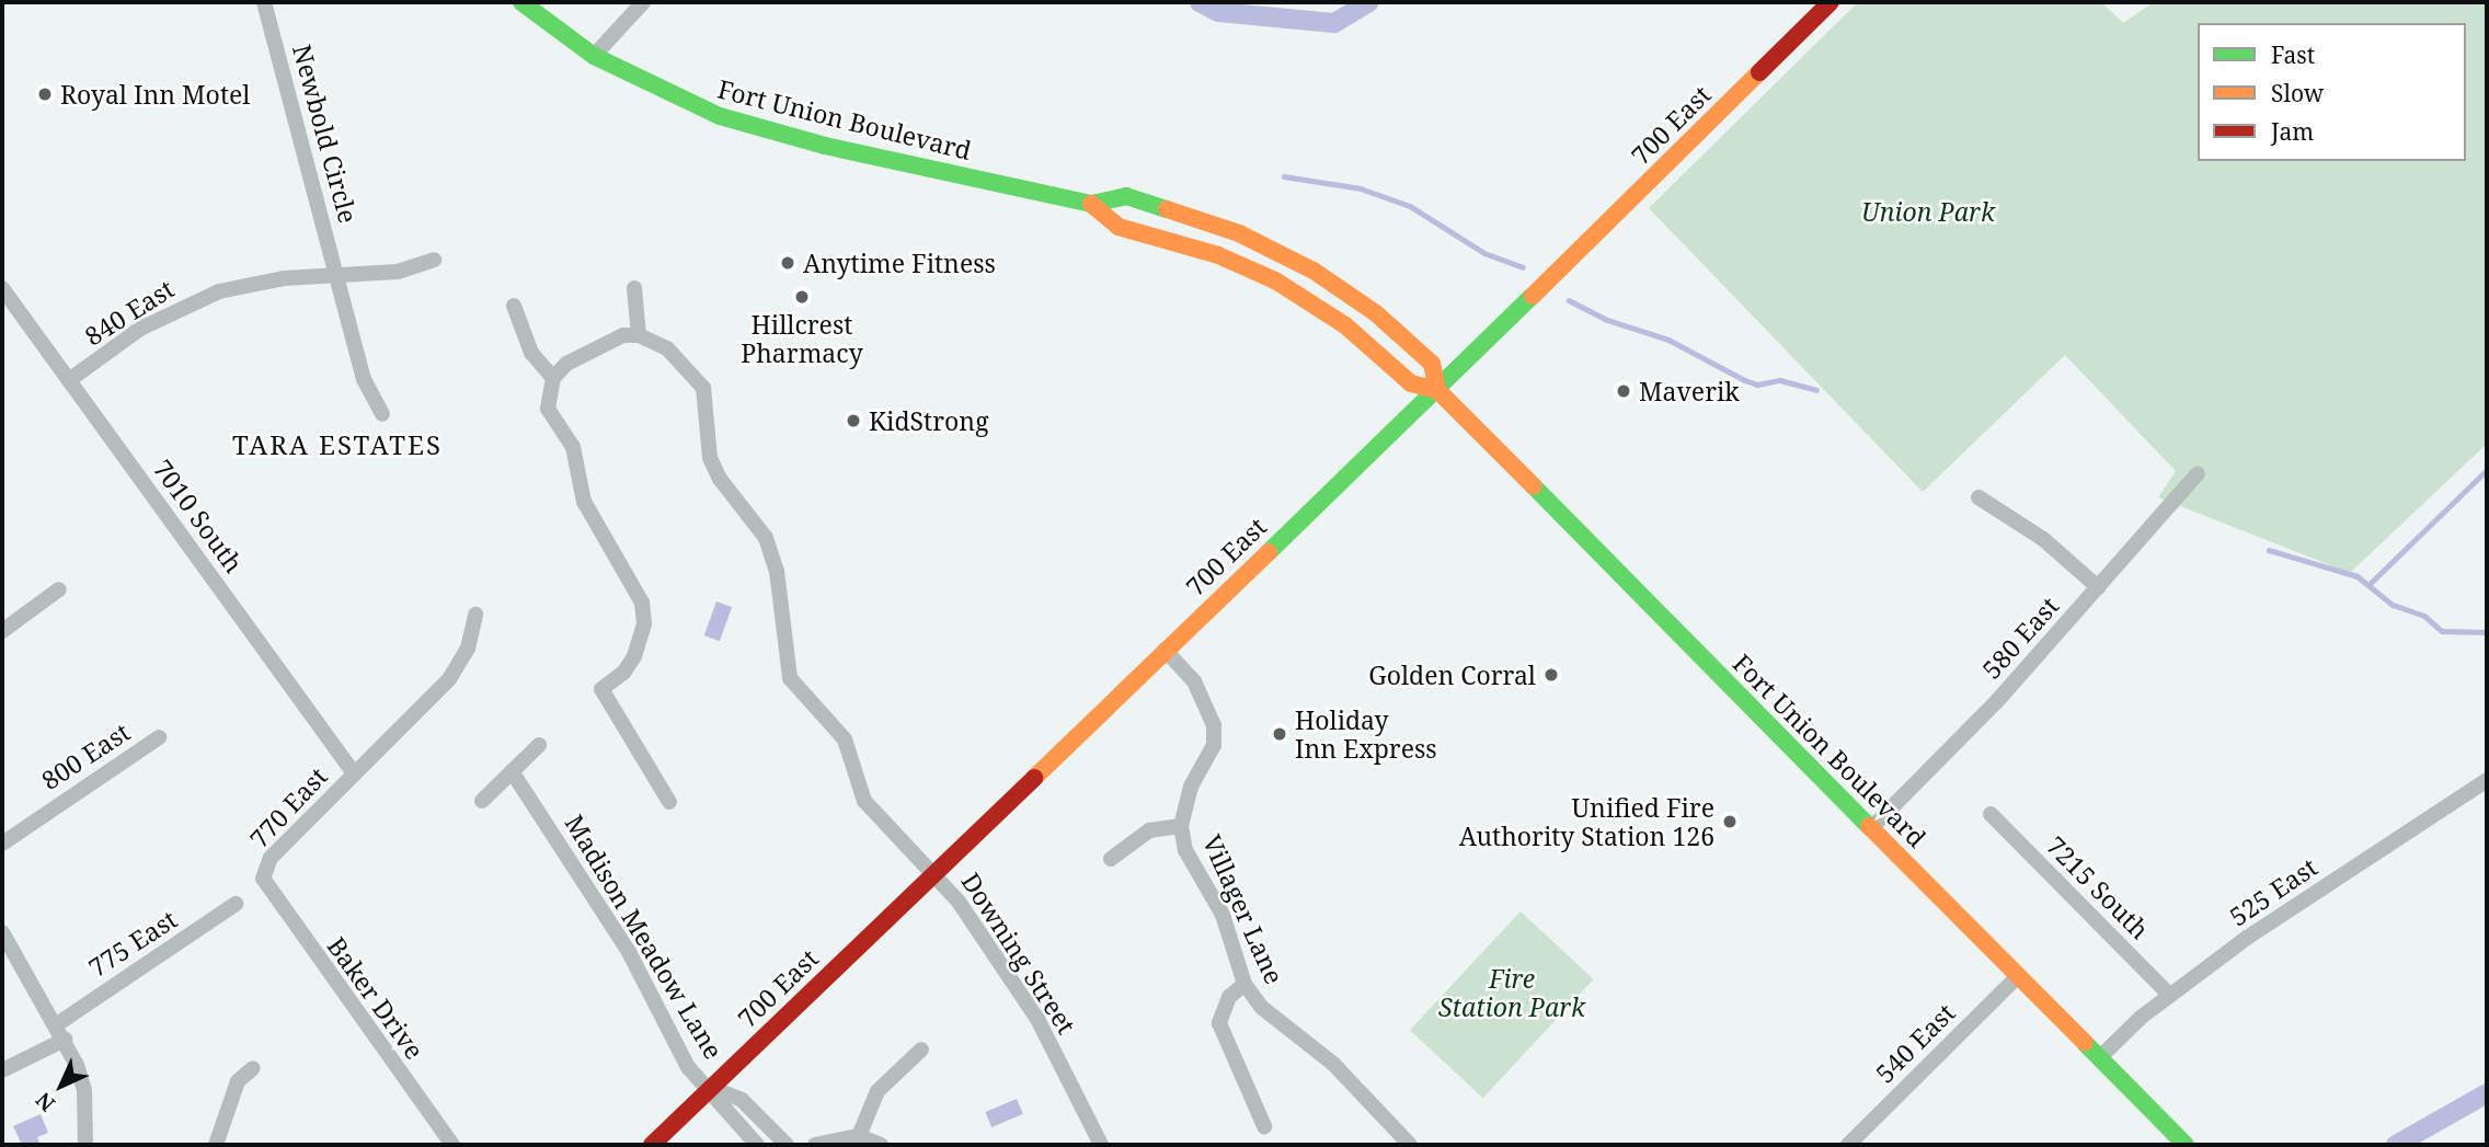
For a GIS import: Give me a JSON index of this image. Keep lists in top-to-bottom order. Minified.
{"streets":{"main road":["Fort Union Boulevard","700 East"],"street":["Newbold Circle","840 East","7010 South","580 East","800 East","770 East","7215 South","525 East","Villager Lane","Madison Meadow Lane","775 East","Downing Street","Baker Drive","540 East"]},"crossings":[["Fort Union Boulevard","700 East"],["Fort Union Boulevard","580 East"],["Fort Union Boulevard","525 East"],["Fort Union Boulevard","540 East"],["700 East","Villager Lane"],["700 East","Madison Meadow Lane"],["700 East","Downing Street"],["Newbold Circle","840 East"],["840 East","7010 South"],["7010 South","770 East"],["770 East","Baker Drive"],["7215 South","525 East"]],"districts":["TARA ESTATES"],"parks":["Union Park","Fire Station Park"],"places":["Royal Inn Motel","Anytime Fitness","Hillcrest Pharmacy","Maverik","KidStrong","Golden Corral","Holiday Inn Express","Unified Fire Authority Station 126"],"legend":["Fast","Slow","Jam"],"north":"bottom left"}
